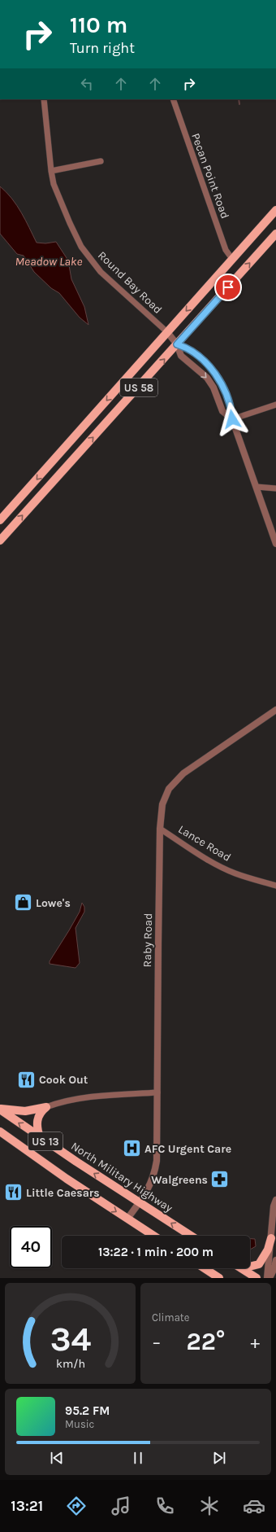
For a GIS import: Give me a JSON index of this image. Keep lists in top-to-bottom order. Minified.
{"streets":{"main road":["US 58","US 13","North Military Highway"],"street":["Pecan Point Road","Round Bay Road","Lance Road","Raby Road"]},"crossings":[["Pecan Point Road","US 58"],["Round Bay Road","US 58"],["Lance Road","Raby Road"],["Raby Road","US 13"],["Raby Road","North Military Highway"]],"water":["Meadow Lake"],"places":{"shop":["Lowe's"],"restaurant":["Cook Out","Little Caesars"],"hospital":["AFC Urgent Care"],"pharmacy":["Walgreens"]},"page":{"turn":["110 m","Turn right"],"limit":"40","trip":"13:22 · 1 min · 200 m","tile":"Climate","heat":["−","22°","+"],"song":["95.2 FM","Music"],"tabs":"13:21","gauge":["34","km/h"]}}
